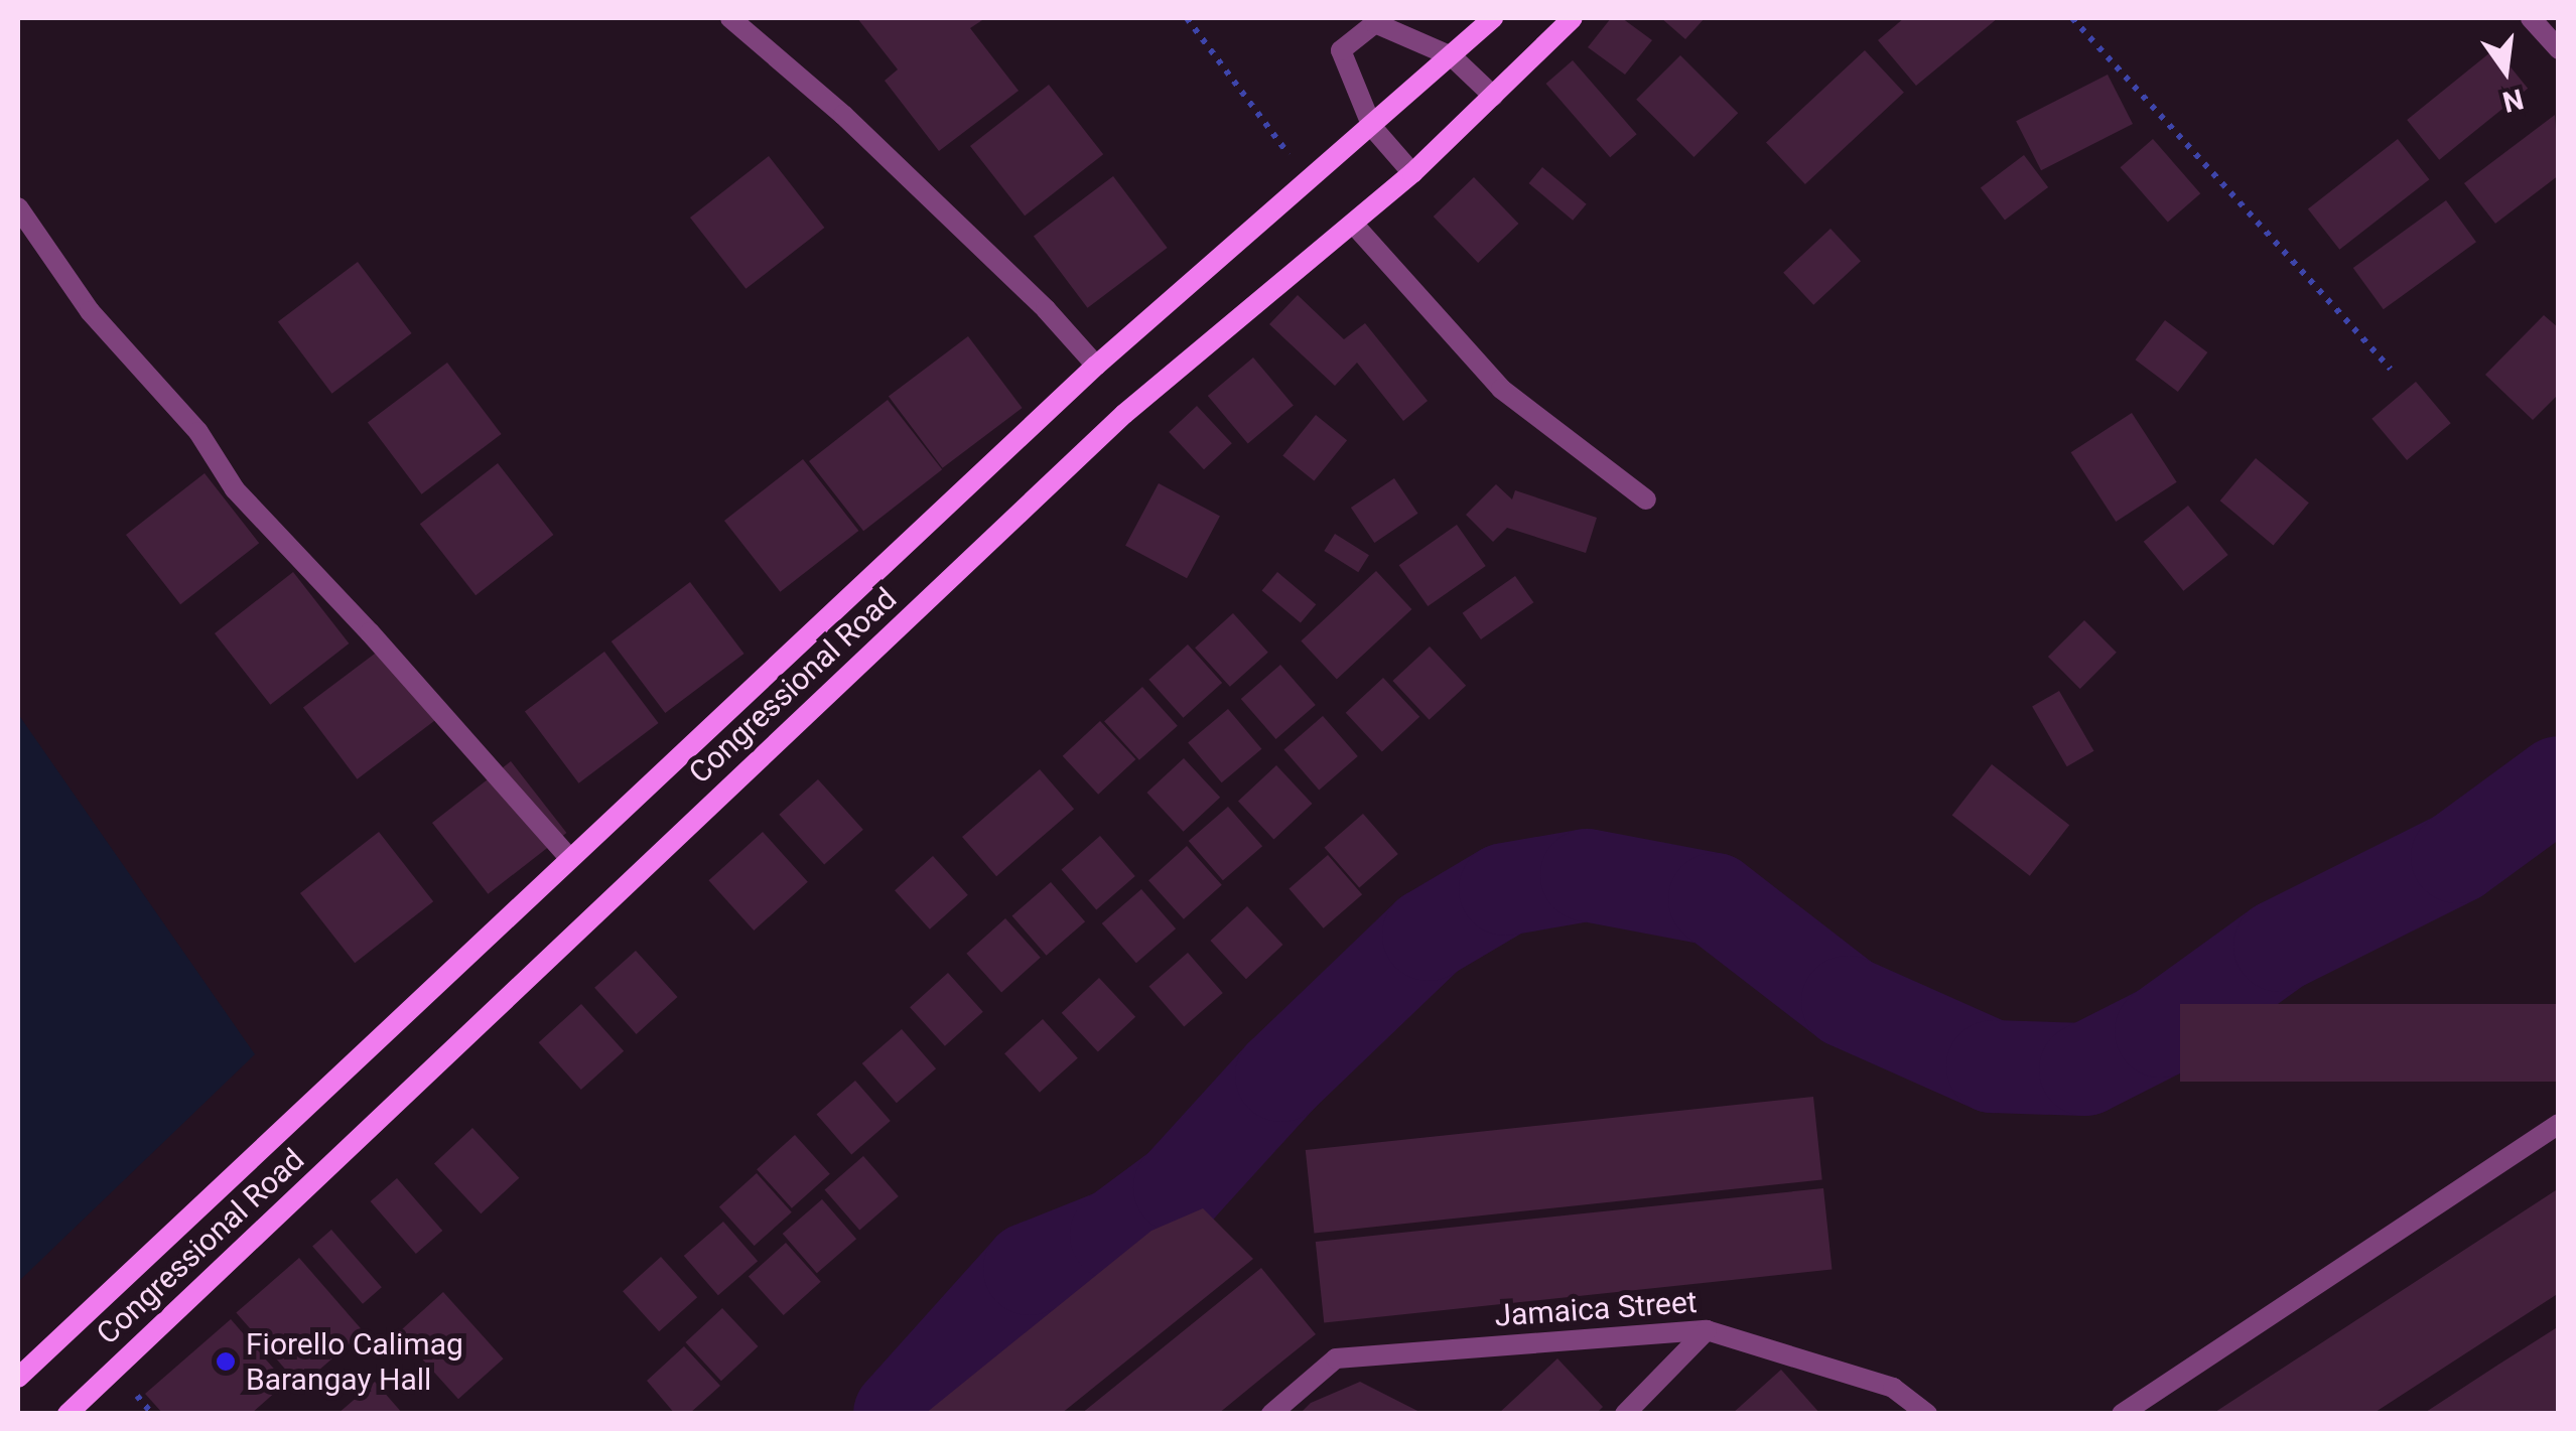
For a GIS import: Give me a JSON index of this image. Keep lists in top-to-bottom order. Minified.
{"streets":{"main road":["Congressional Road"],"street":["Jamaica Street"]},"places":["Fiorello Calimag Barangay Hall"],"north":"bottom"}
